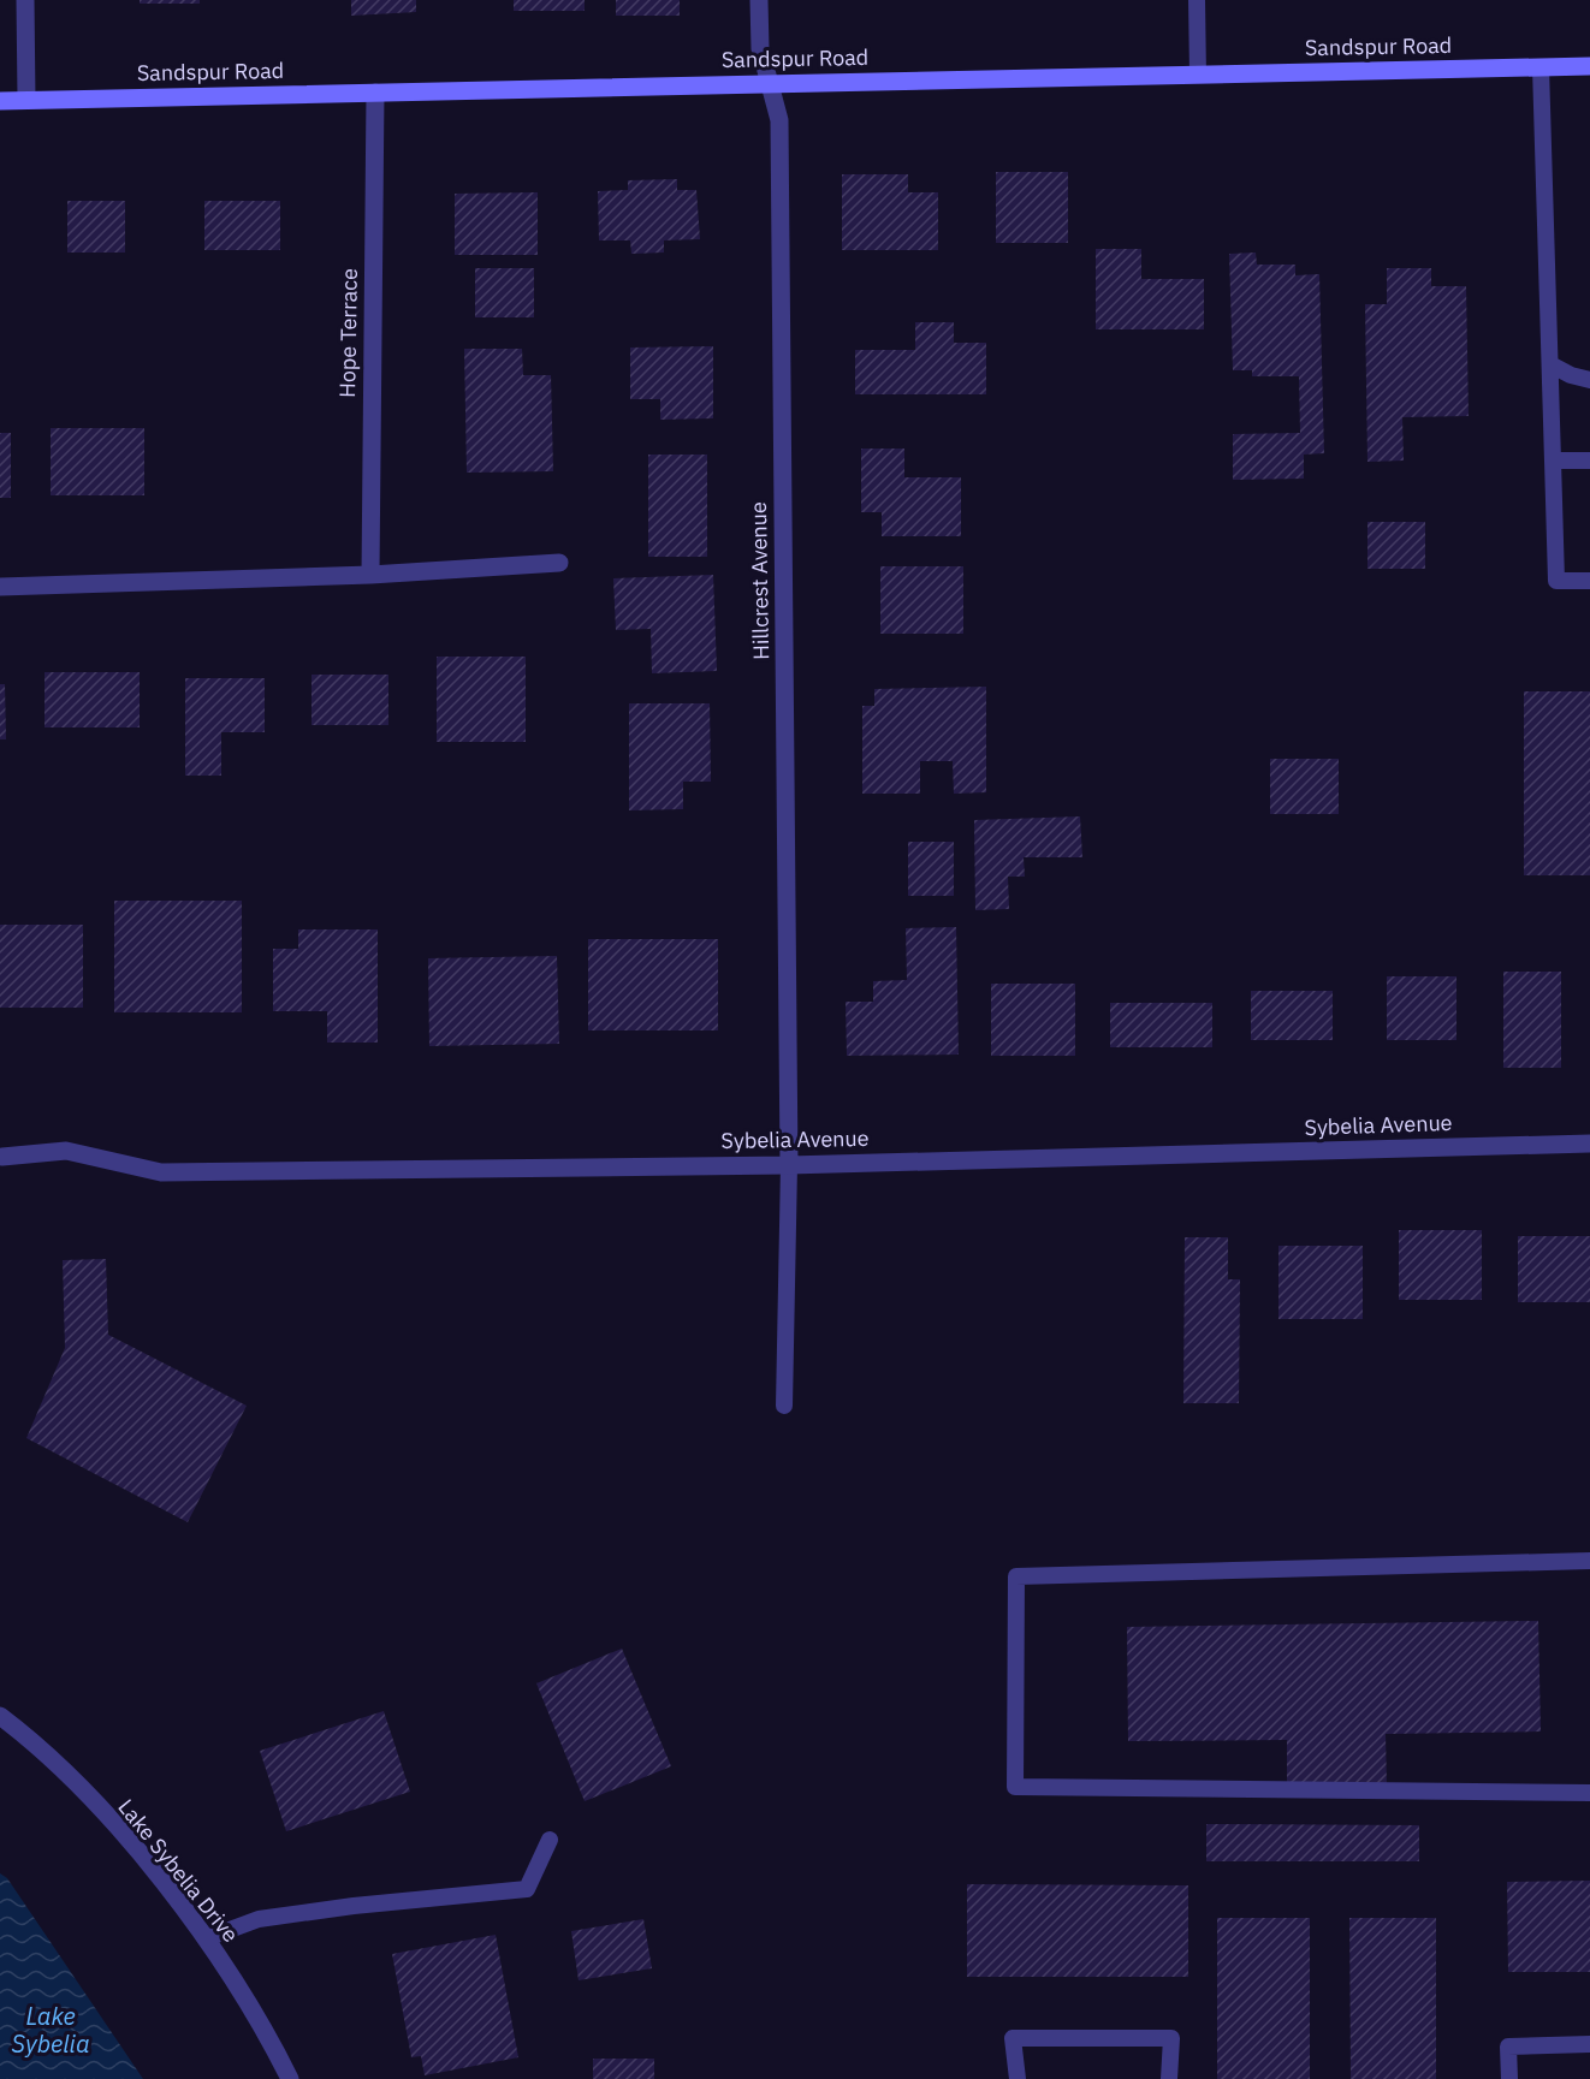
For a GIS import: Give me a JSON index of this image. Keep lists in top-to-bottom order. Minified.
{"streets":{"street":["Sandspur Road","Hope Terrace","Hillcrest Avenue","Sybelia Avenue","Lake Sybelia Drive"]},"crossings":[["Sandspur Road","Hope Terrace"],["Sandspur Road","Hillcrest Avenue"],["Hillcrest Avenue","Sybelia Avenue"]],"water":["Lake Sybelia"]}
